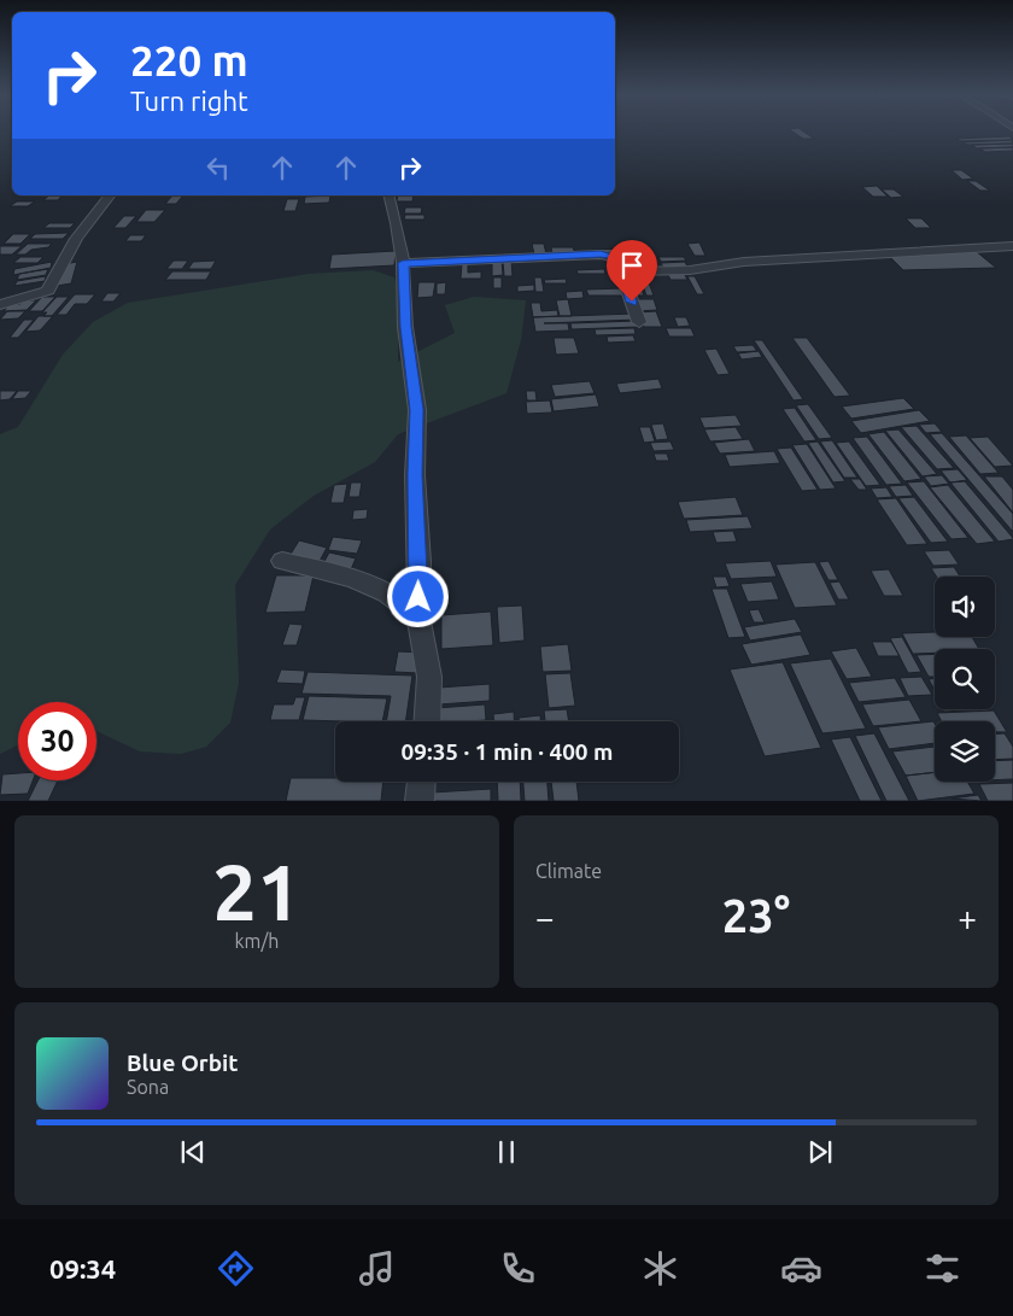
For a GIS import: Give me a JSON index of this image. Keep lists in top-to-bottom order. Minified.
{"page":{"turn":["220 m","Turn right"],"limit":"30","trip":"09:35 · 1 min · 400 m","tile":[["21","km/h"],"Climate"],"heat":["−","23°","+"],"song":["Blue Orbit","Sona"],"tabs":"09:34"}}
